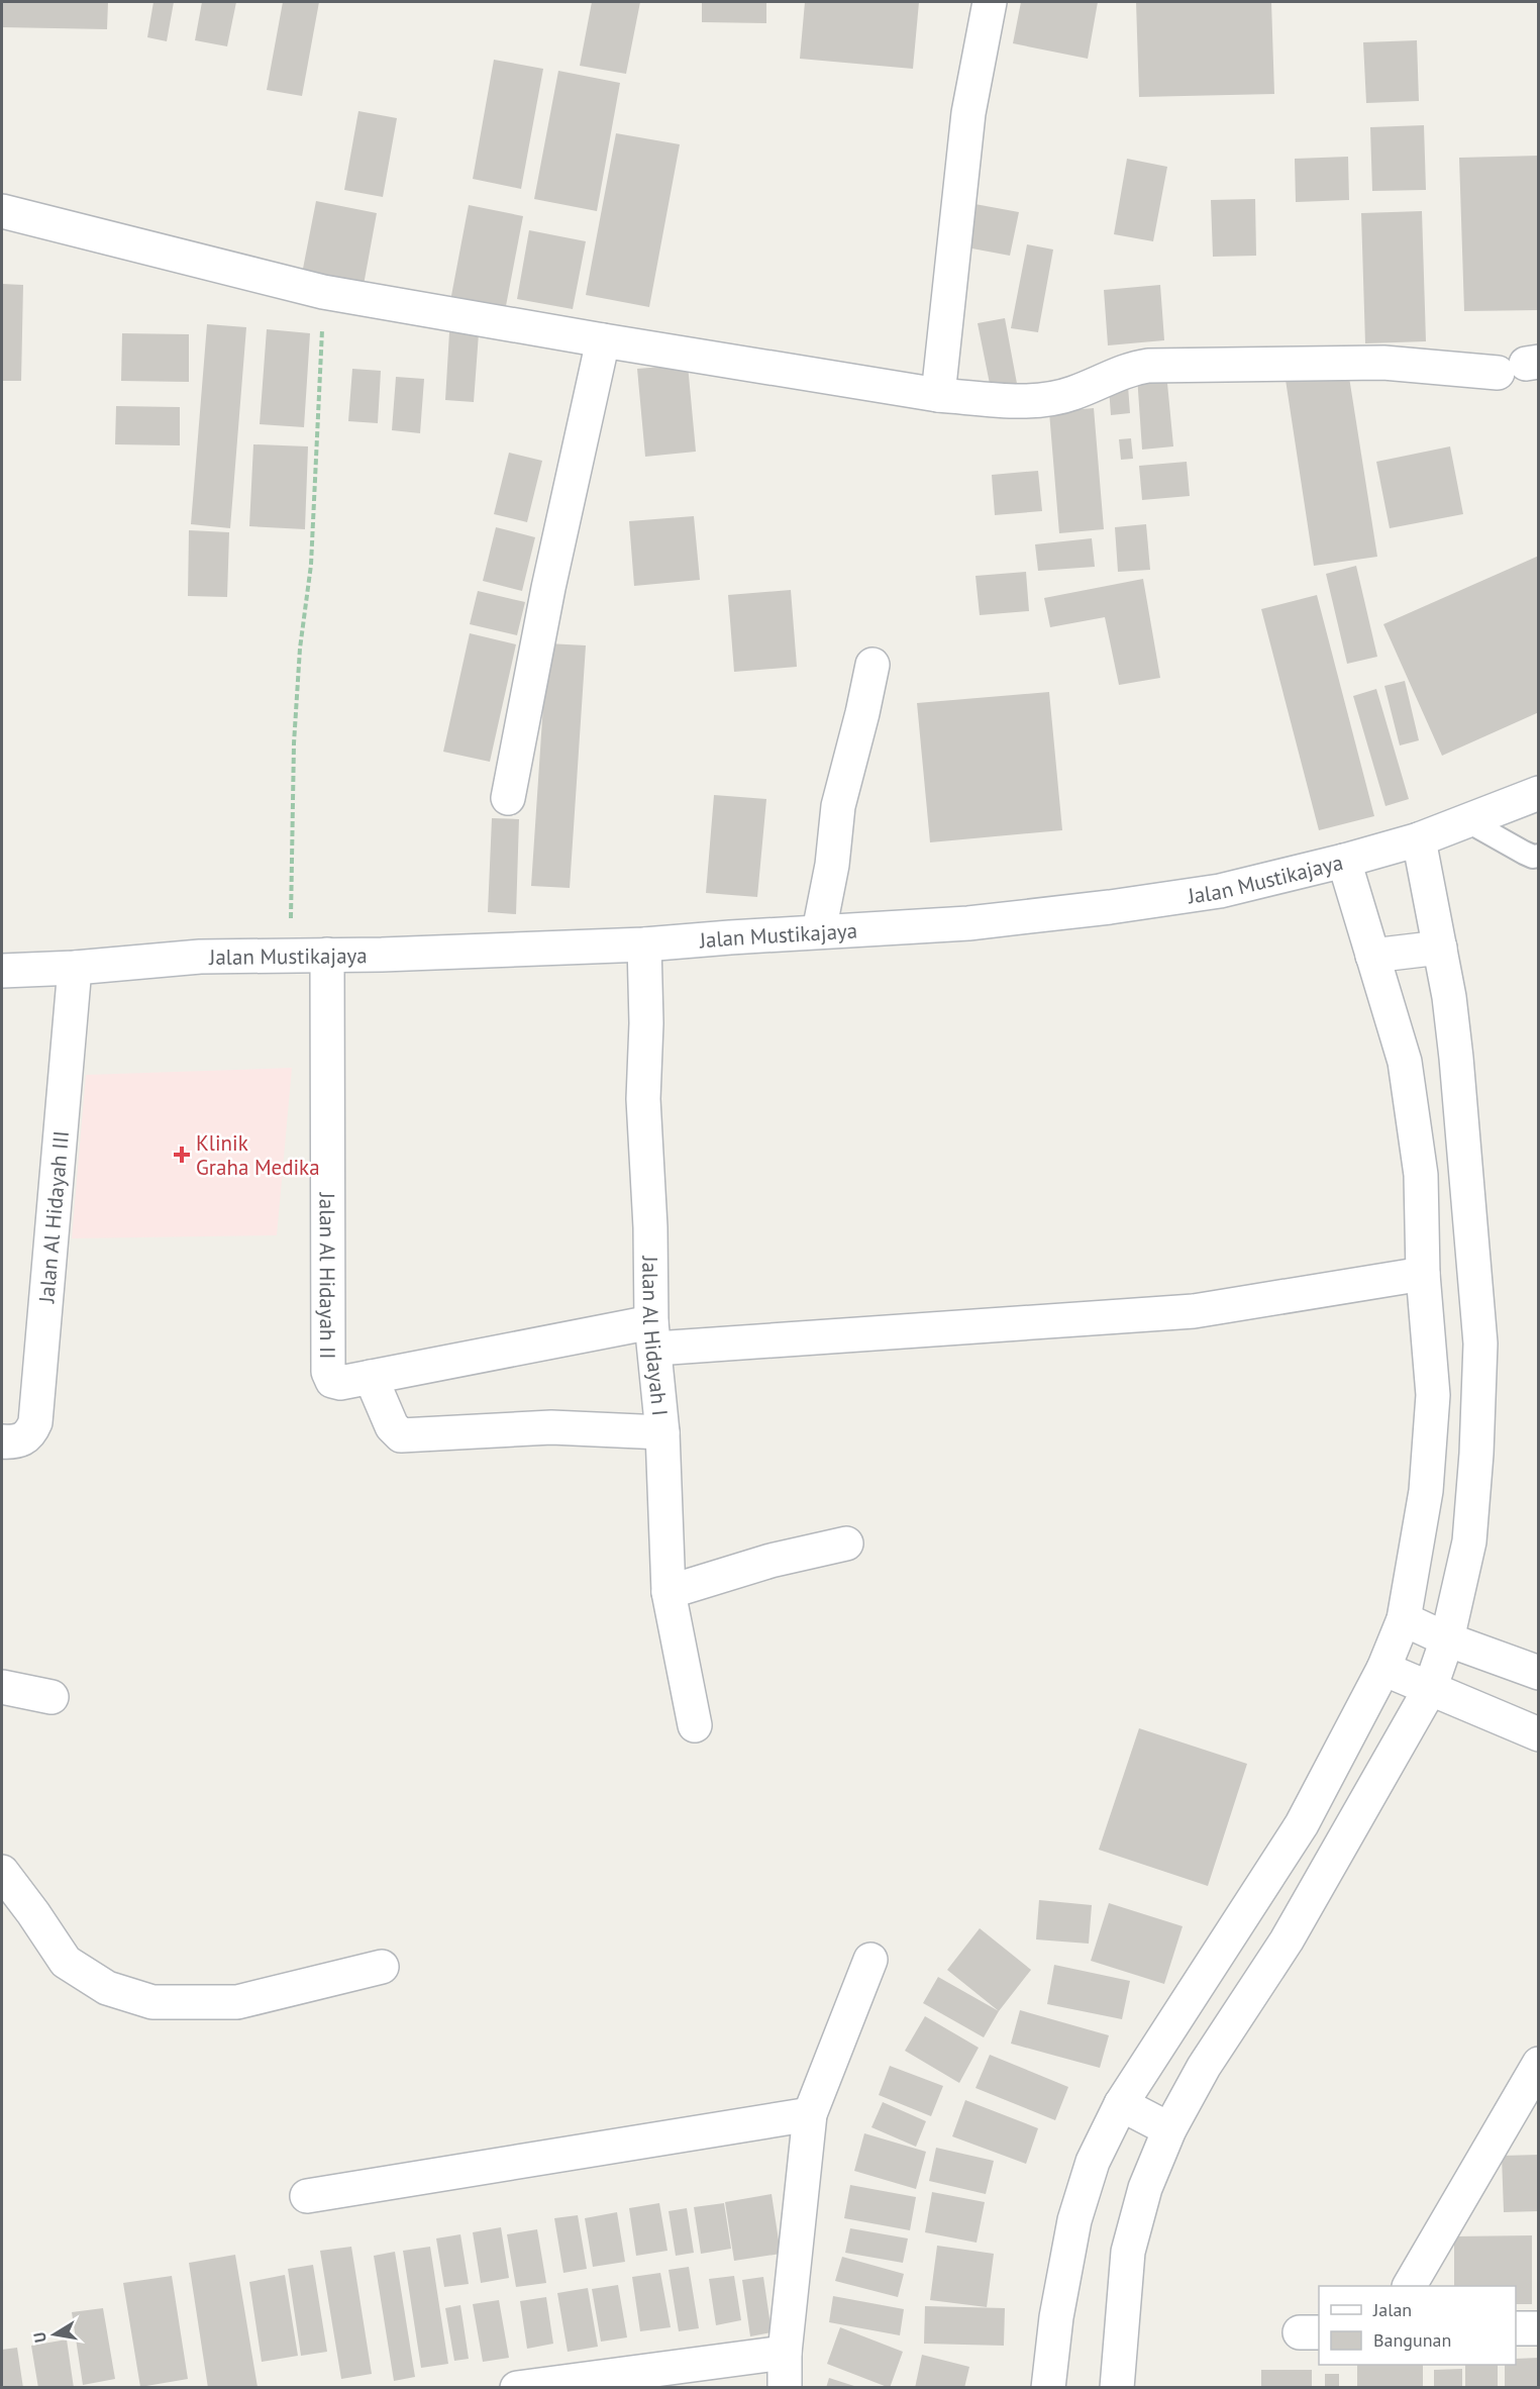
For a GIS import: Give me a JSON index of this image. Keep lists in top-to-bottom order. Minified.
{"streets":{"street":["Jalan Mustikajaya","Jalan Al Hidayah III","Jalan Al Hidayah II","Jalan Al Hidayah I"]},"crossings":[["Jalan Mustikajaya","Jalan Al Hidayah III"],["Jalan Mustikajaya","Jalan Al Hidayah II"],["Jalan Mustikajaya","Jalan Al Hidayah I"],["Jalan Al Hidayah II","Jalan Al Hidayah I"]],"places":{"health":["Klinik Graha Medika"]},"legend":["Jalan","Bangunan"],"north":"left"}
